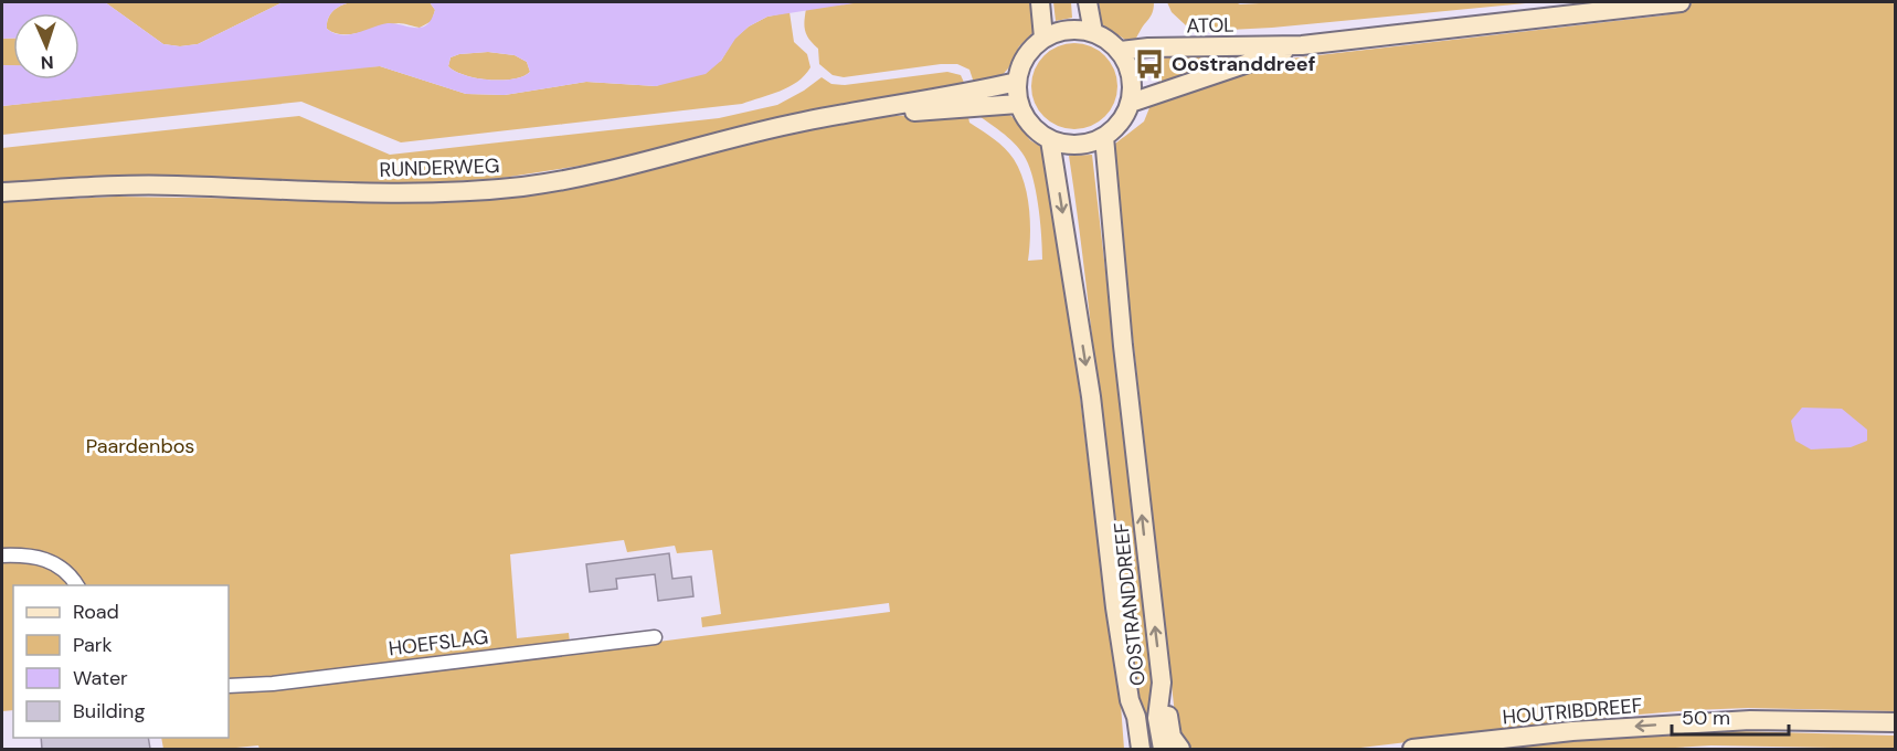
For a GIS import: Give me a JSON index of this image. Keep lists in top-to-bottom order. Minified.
{"streets":{"main road":["ATOL","RUNDERWEG","OOSTRANDDREEF","HOUTRIBDREEF"],"street":["HOEFSLAG"]},"crossings":[["ATOL","RUNDERWEG"],["ATOL","OOSTRANDDREEF"],["RUNDERWEG","OOSTRANDDREEF"]],"one_way":["HOUTRIBDREEF"],"parks":["Paardenbos"],"places":{"bus stop":["Oostranddreef"]},"legend":["Road","Park","Water","Building"],"scale_bar":"50 m","north":"bottom"}
